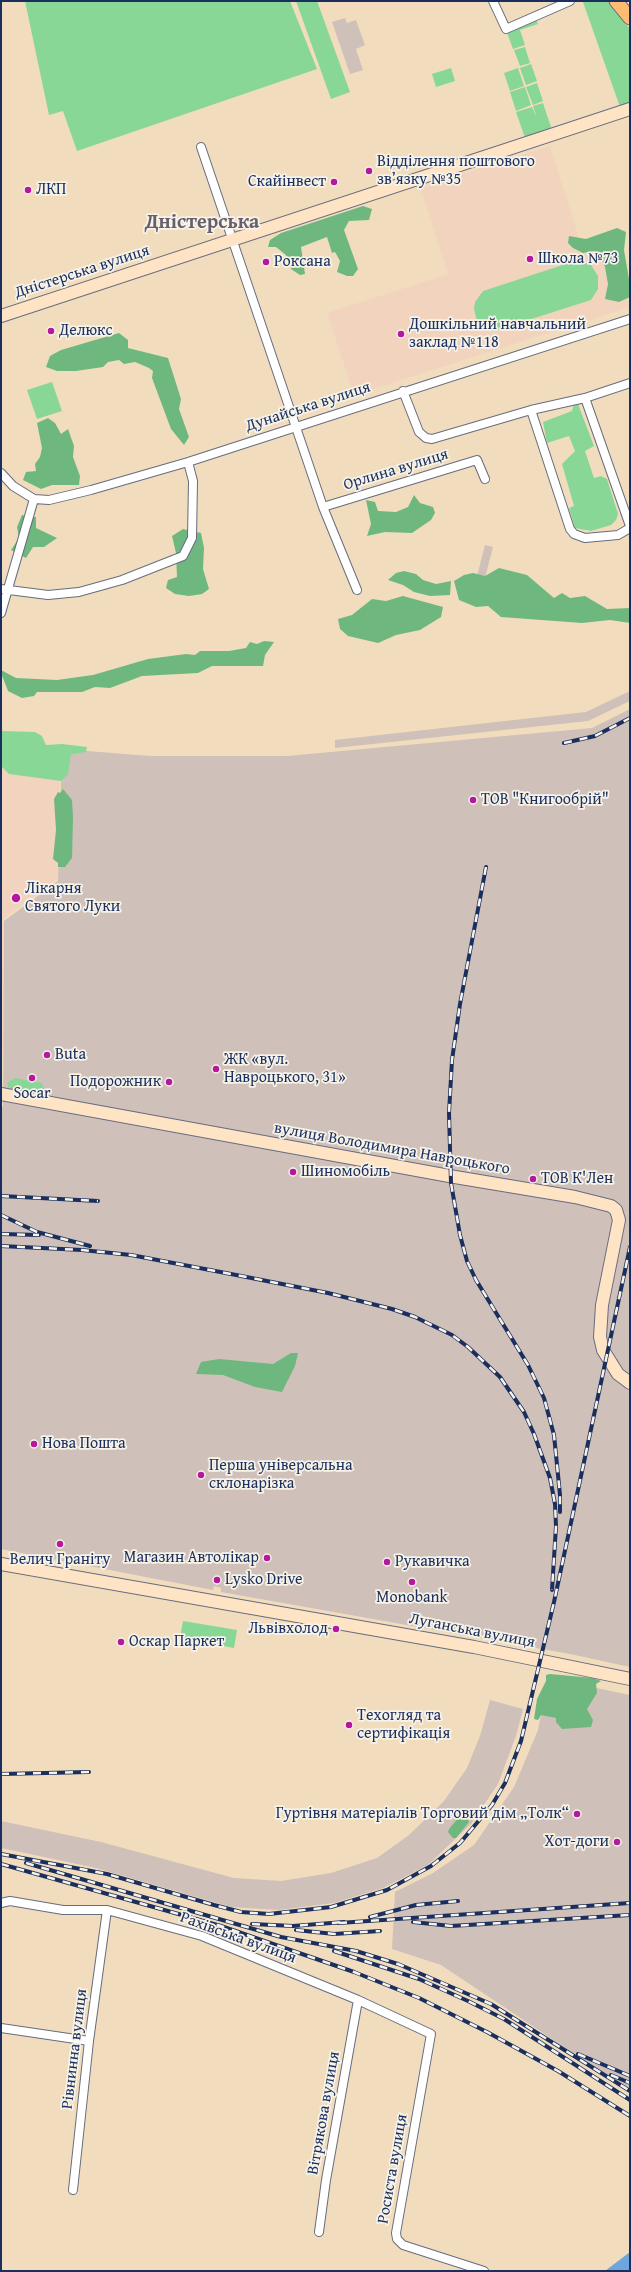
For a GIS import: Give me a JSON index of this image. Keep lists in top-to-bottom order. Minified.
{"streets":{"street":["Дністерська вулиця","Дунайська вулиця","Орлина вулиця","вулиця Володимира Навроцького","Луганська вулиця","Рахівська вулиця","Рівнинна вулиця","Вітрякова вулиця","Росиста вулиця"]},"crossings":[["Рахівська вулиця","Рівнинна вулиця"],["Рахівська вулиця","Вітрякова вулиця"],["Рахівська вулиця","Росиста вулиця"]],"districts":["Дністерська"],"places":["Відділення поштового зв’язку №35","Скайінвест","ЛКП","Школа №73","Роксана","Делюкс","Дошкільний навчальний заклад №118","ТОВ \"Книгообрiй\"","Лікарня Святого Луки","Buta","ЖК «вул. Навроцького, 31»","Socar","Подорожник","Шиномобіль","ТОВ К'Лен","Нова Пошта","Перша універсальна склонарізка","Велич Граніту","Магазин Автолікар","Рукавичка","Lysko Drive","Monobank","Львівхолод","Оскар Паркет","Техогляд та сертифікація","Гуртівня матеріалів Торговий дім „Толк“","Хот-доги"]}
